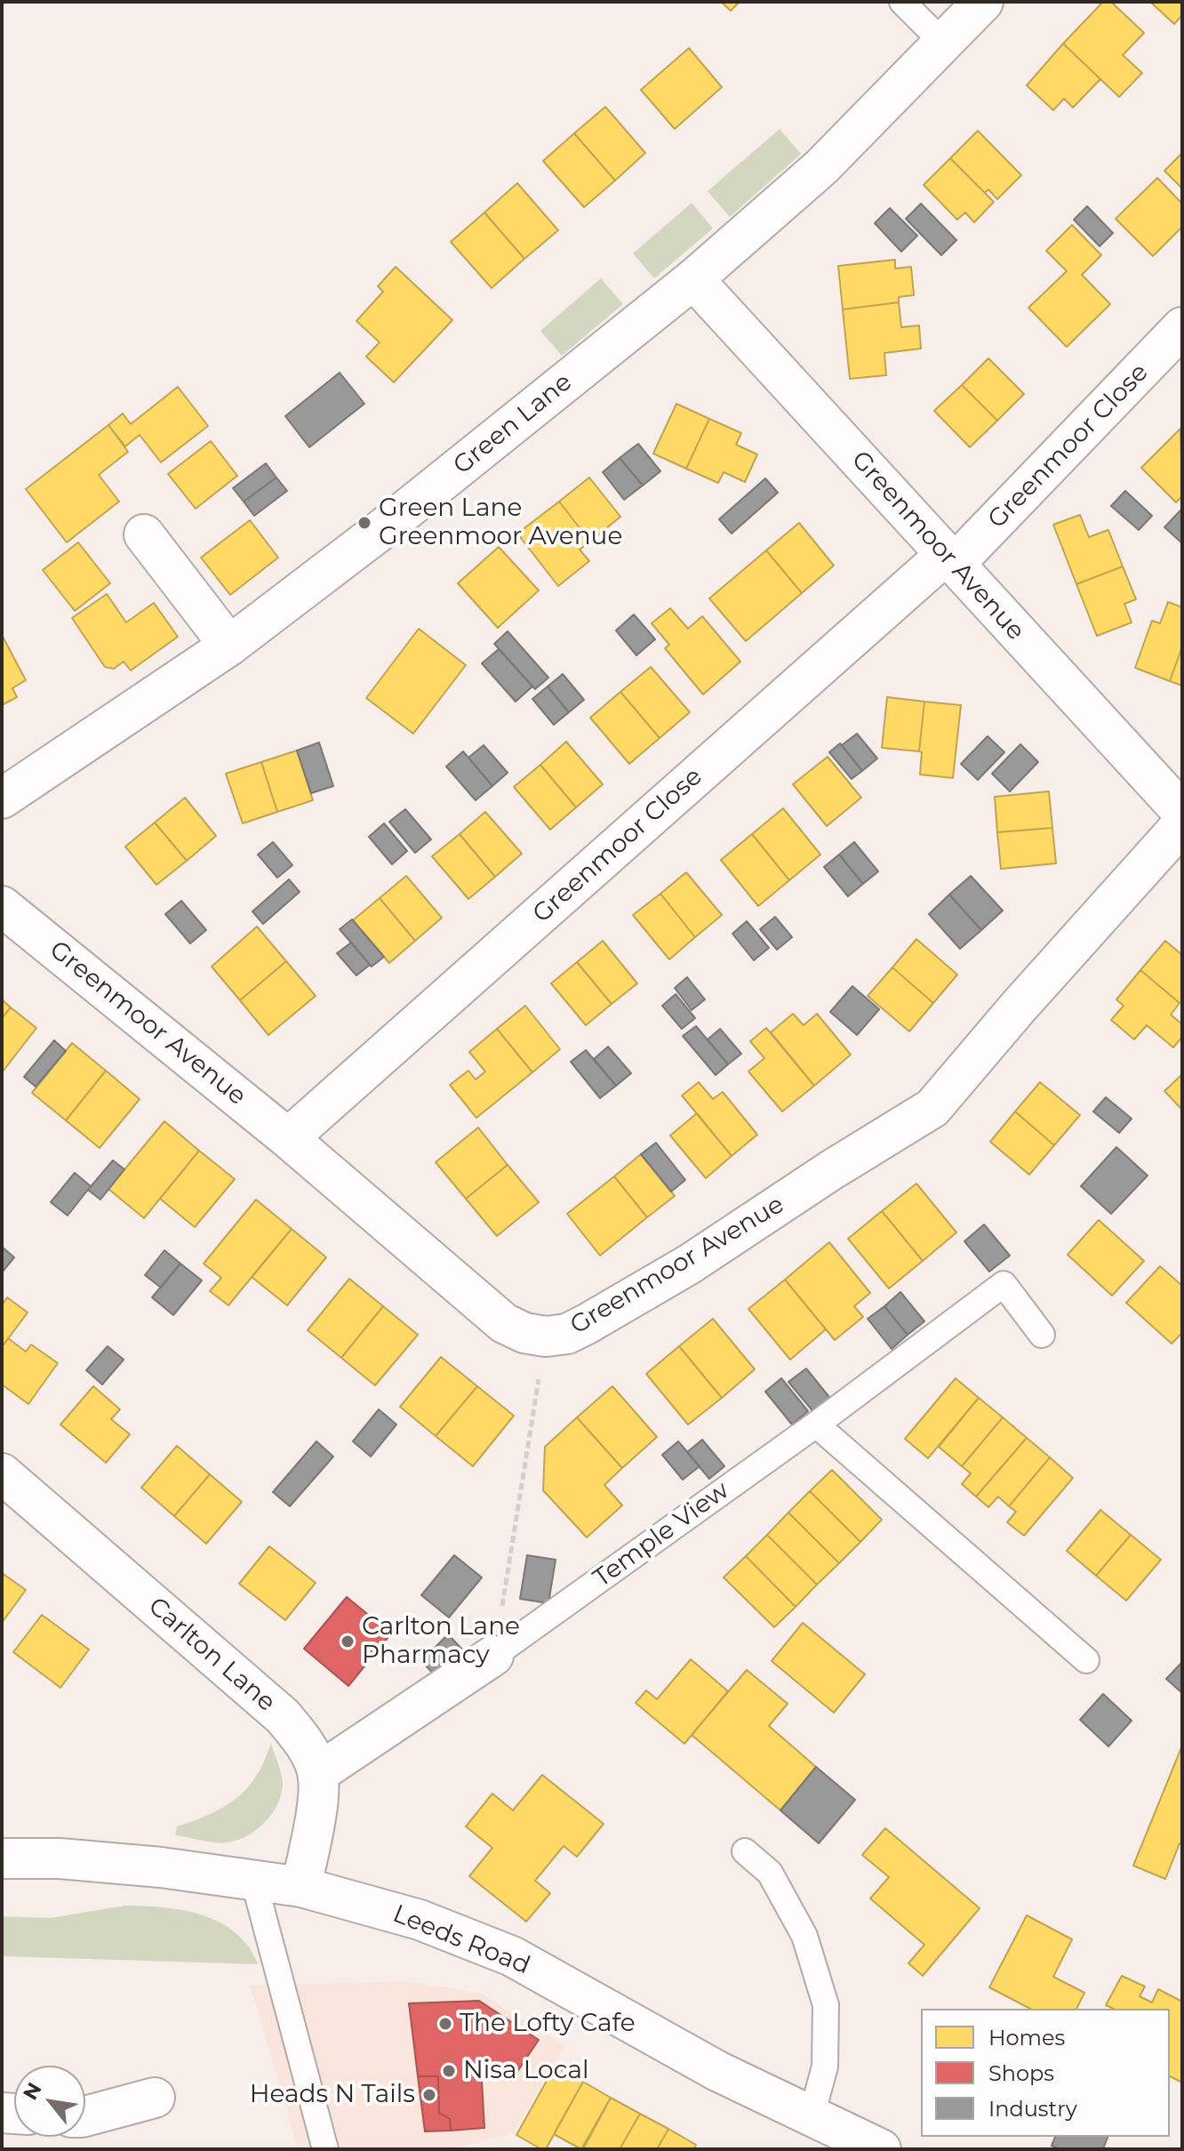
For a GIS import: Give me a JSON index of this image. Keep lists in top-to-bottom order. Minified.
{"streets":{"street":["Green Lane","Greenmoor Close","Greenmoor Avenue","Temple View","Carlton Lane","Leeds Road"]},"crossings":[["Green Lane","Greenmoor Avenue"],["Greenmoor Close","Greenmoor Avenue"],["Temple View","Carlton Lane"],["Carlton Lane","Leeds Road"]],"places":["Green Lane Greenmoor Avenue","Carlton Lane Pharmacy","The Lofty Cafe","Nisa Local","Heads N Tails"],"legend":["Homes","Shops","Industry"],"north":"top left"}
